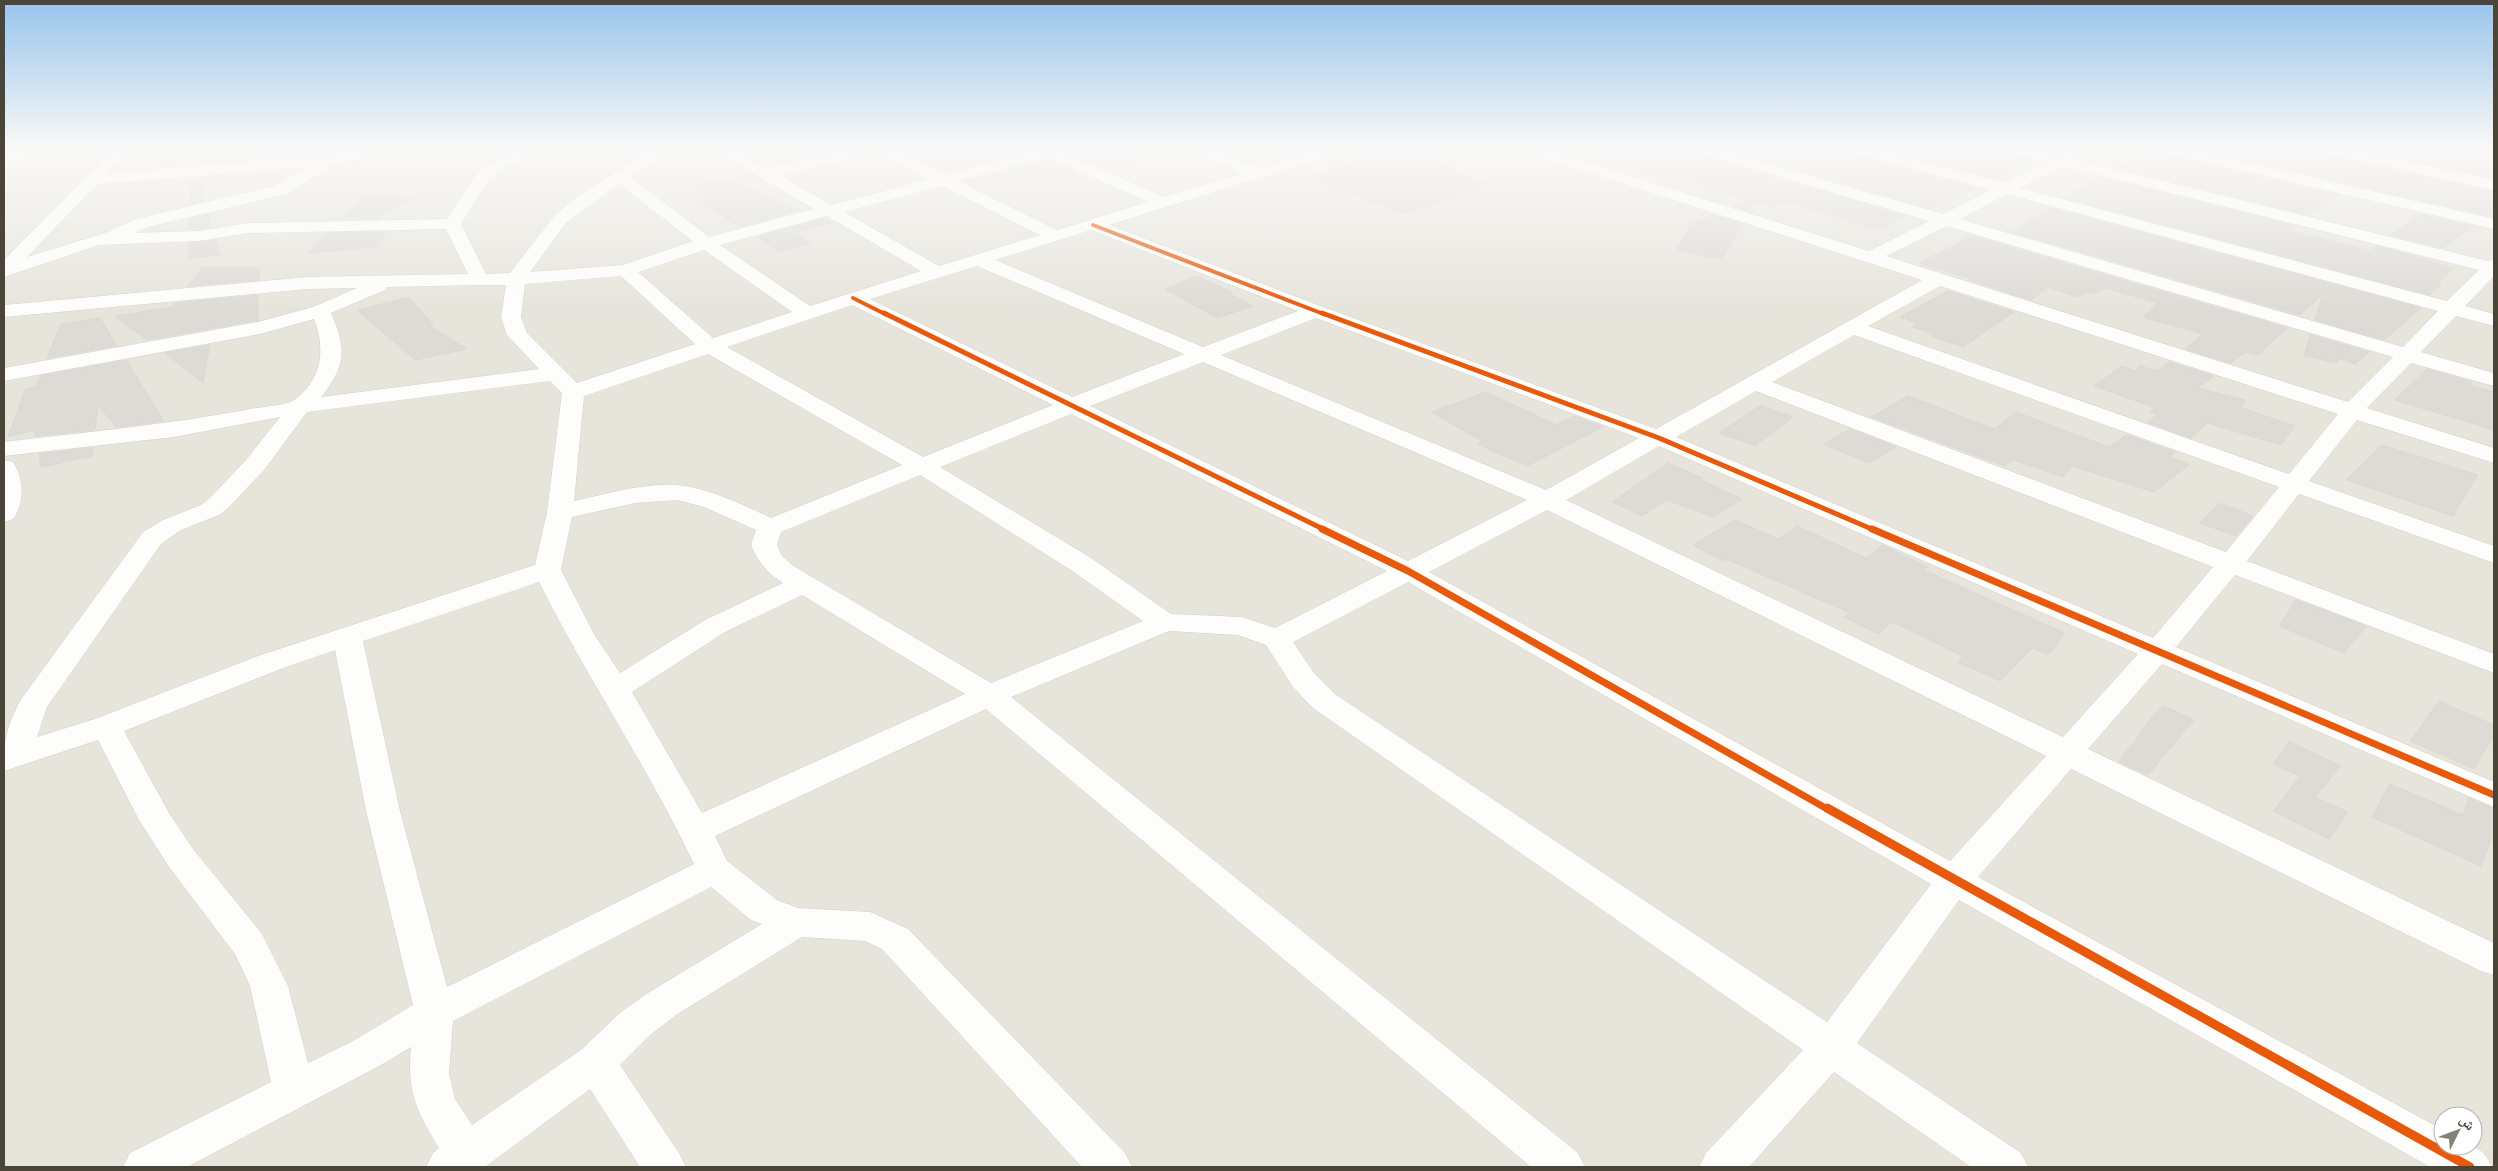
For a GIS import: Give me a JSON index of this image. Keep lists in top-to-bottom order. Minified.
{"north":"top right"}
